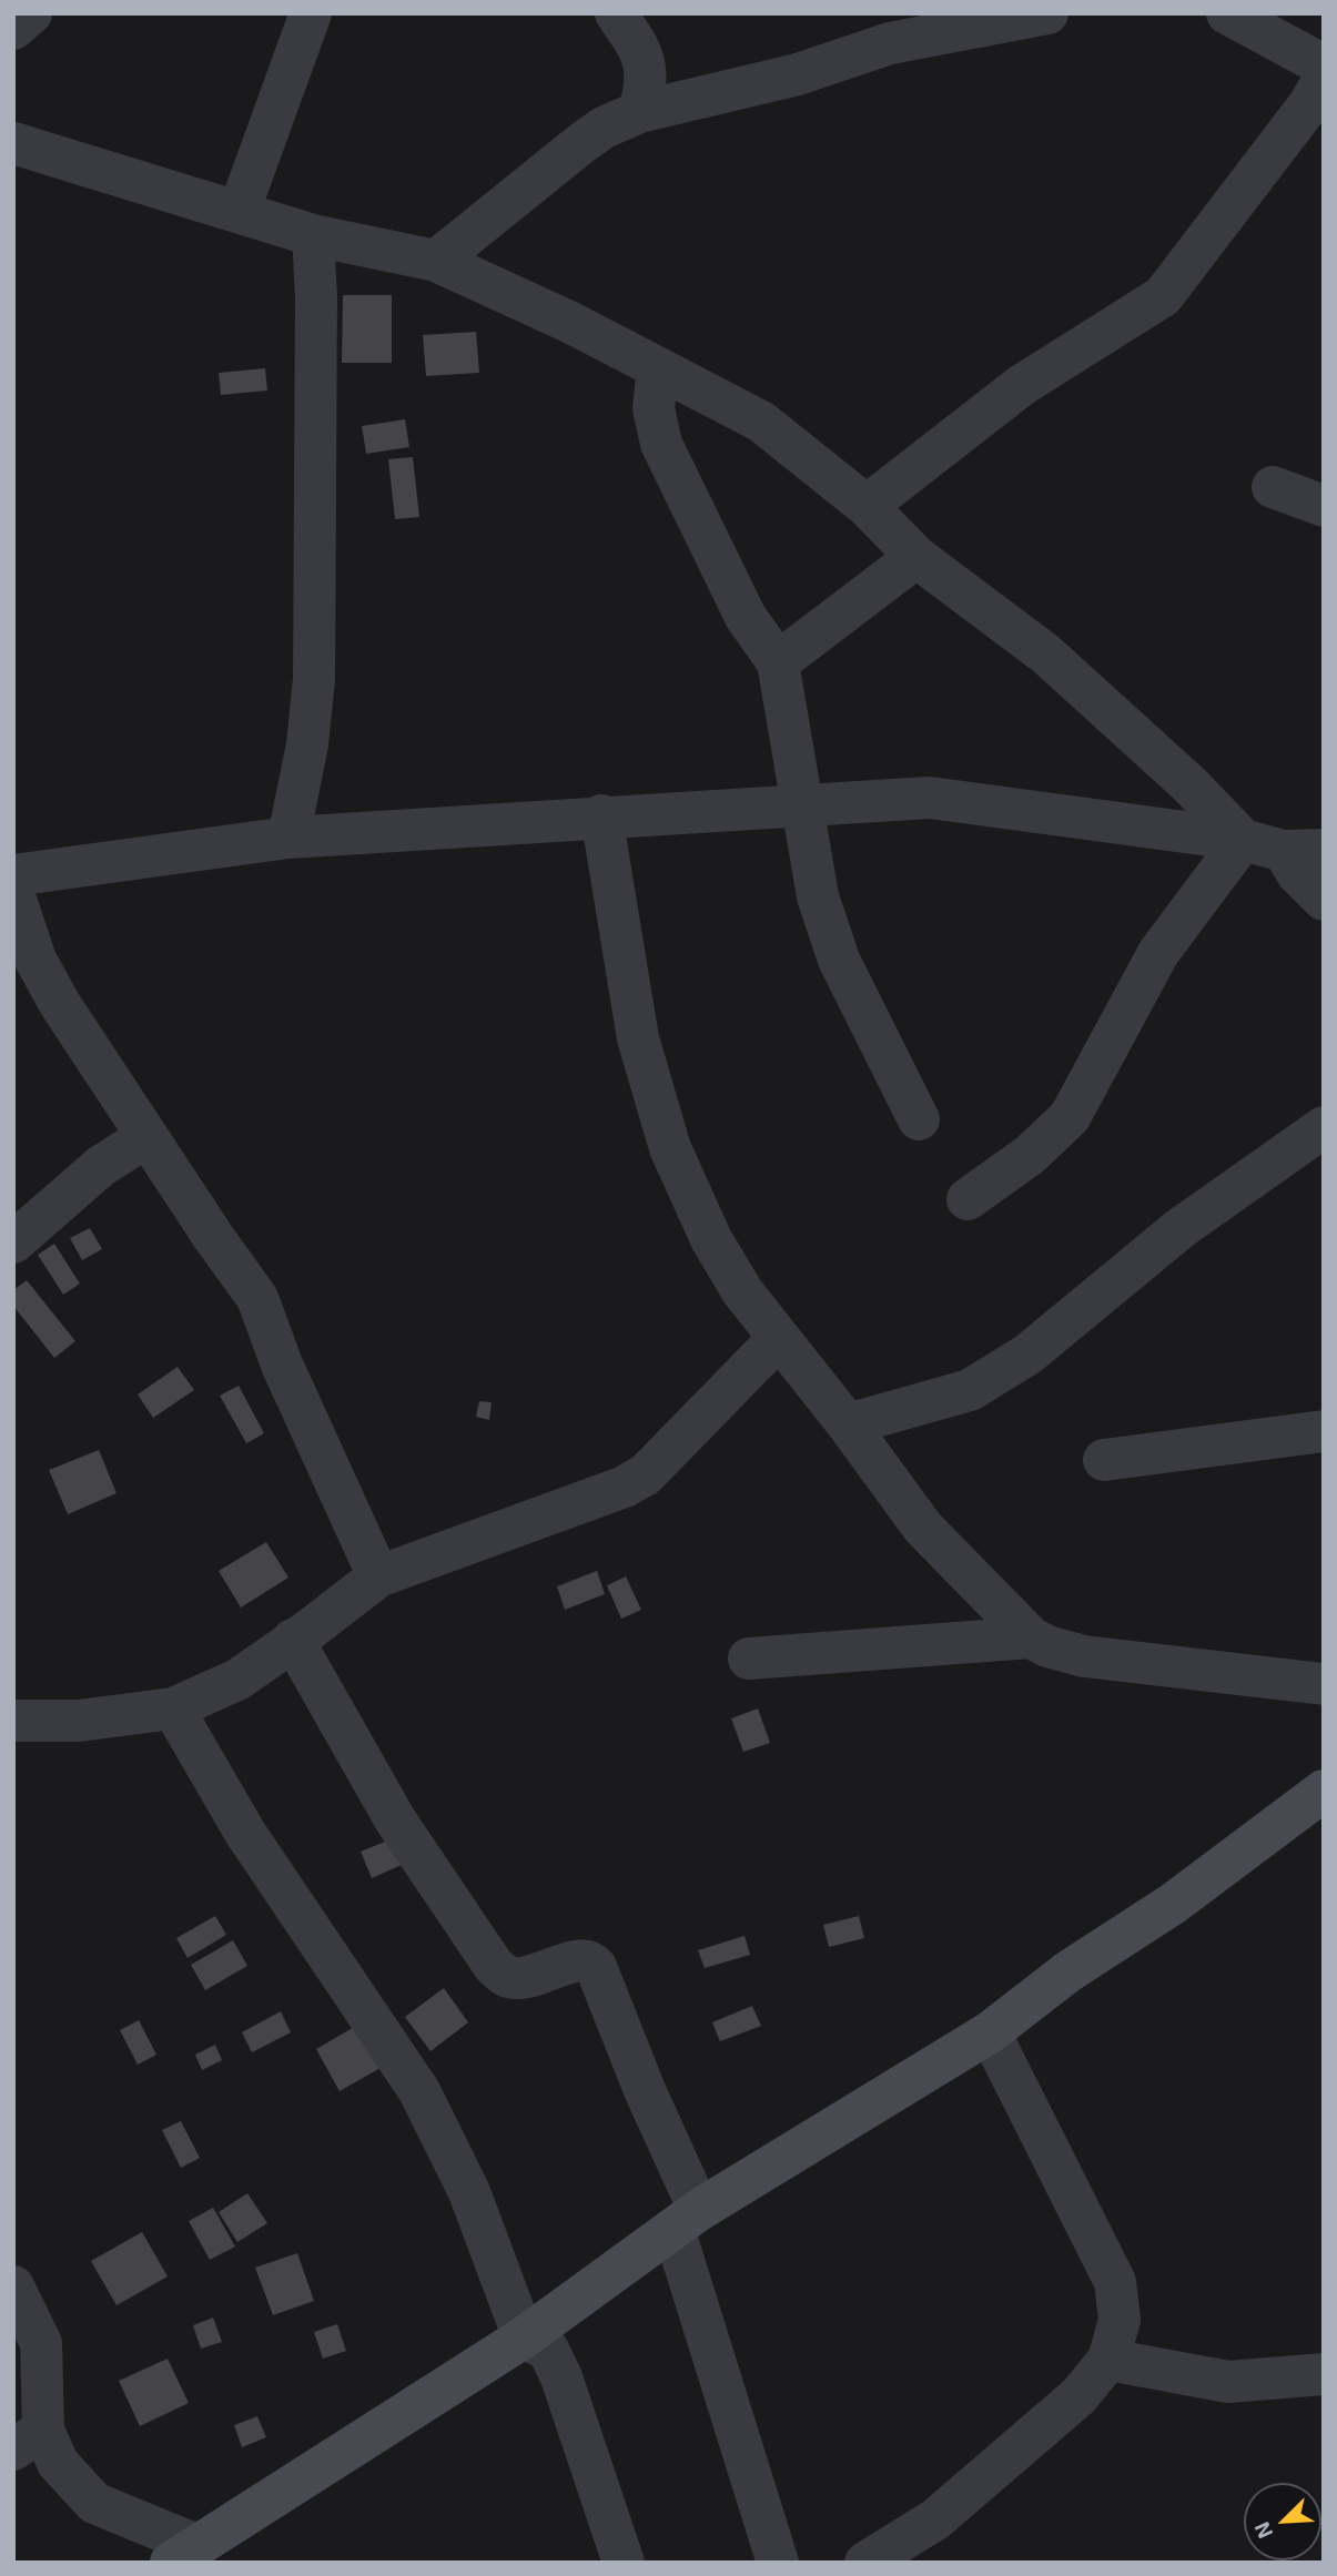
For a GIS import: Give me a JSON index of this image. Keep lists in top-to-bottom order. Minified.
{"north":"bottom left"}
